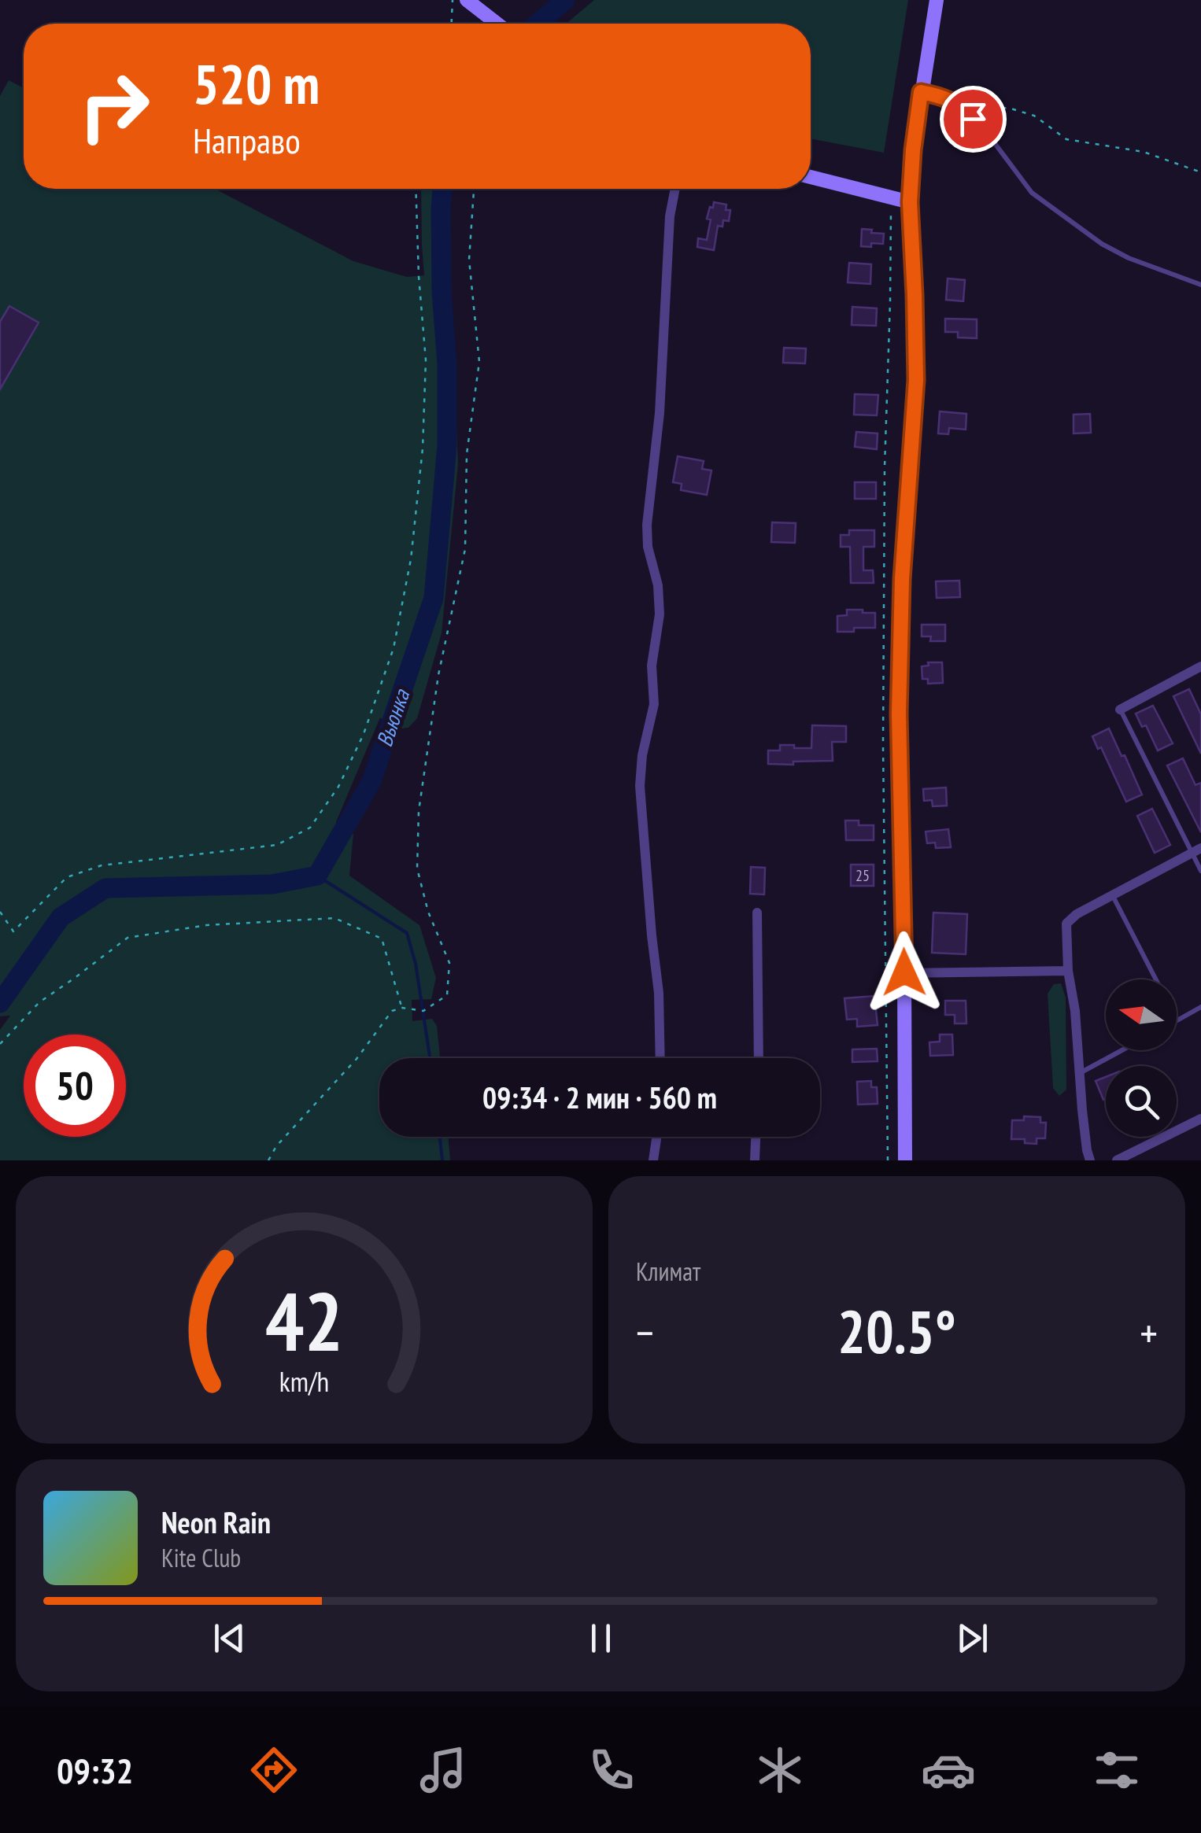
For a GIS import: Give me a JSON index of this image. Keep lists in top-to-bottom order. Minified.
{"water":["Вьюнка"],"house_numbers":["25"],"north":"left","page":{"turn":["520 m","Направо"],"limit":"50","trip":"09:34 · 2 мин · 560 m","tile":"Климат","heat":["−","20.5°","+"],"song":["Neon Rain","Kite Club"],"tabs":"09:32","gauge":["42","km/h"]}}
